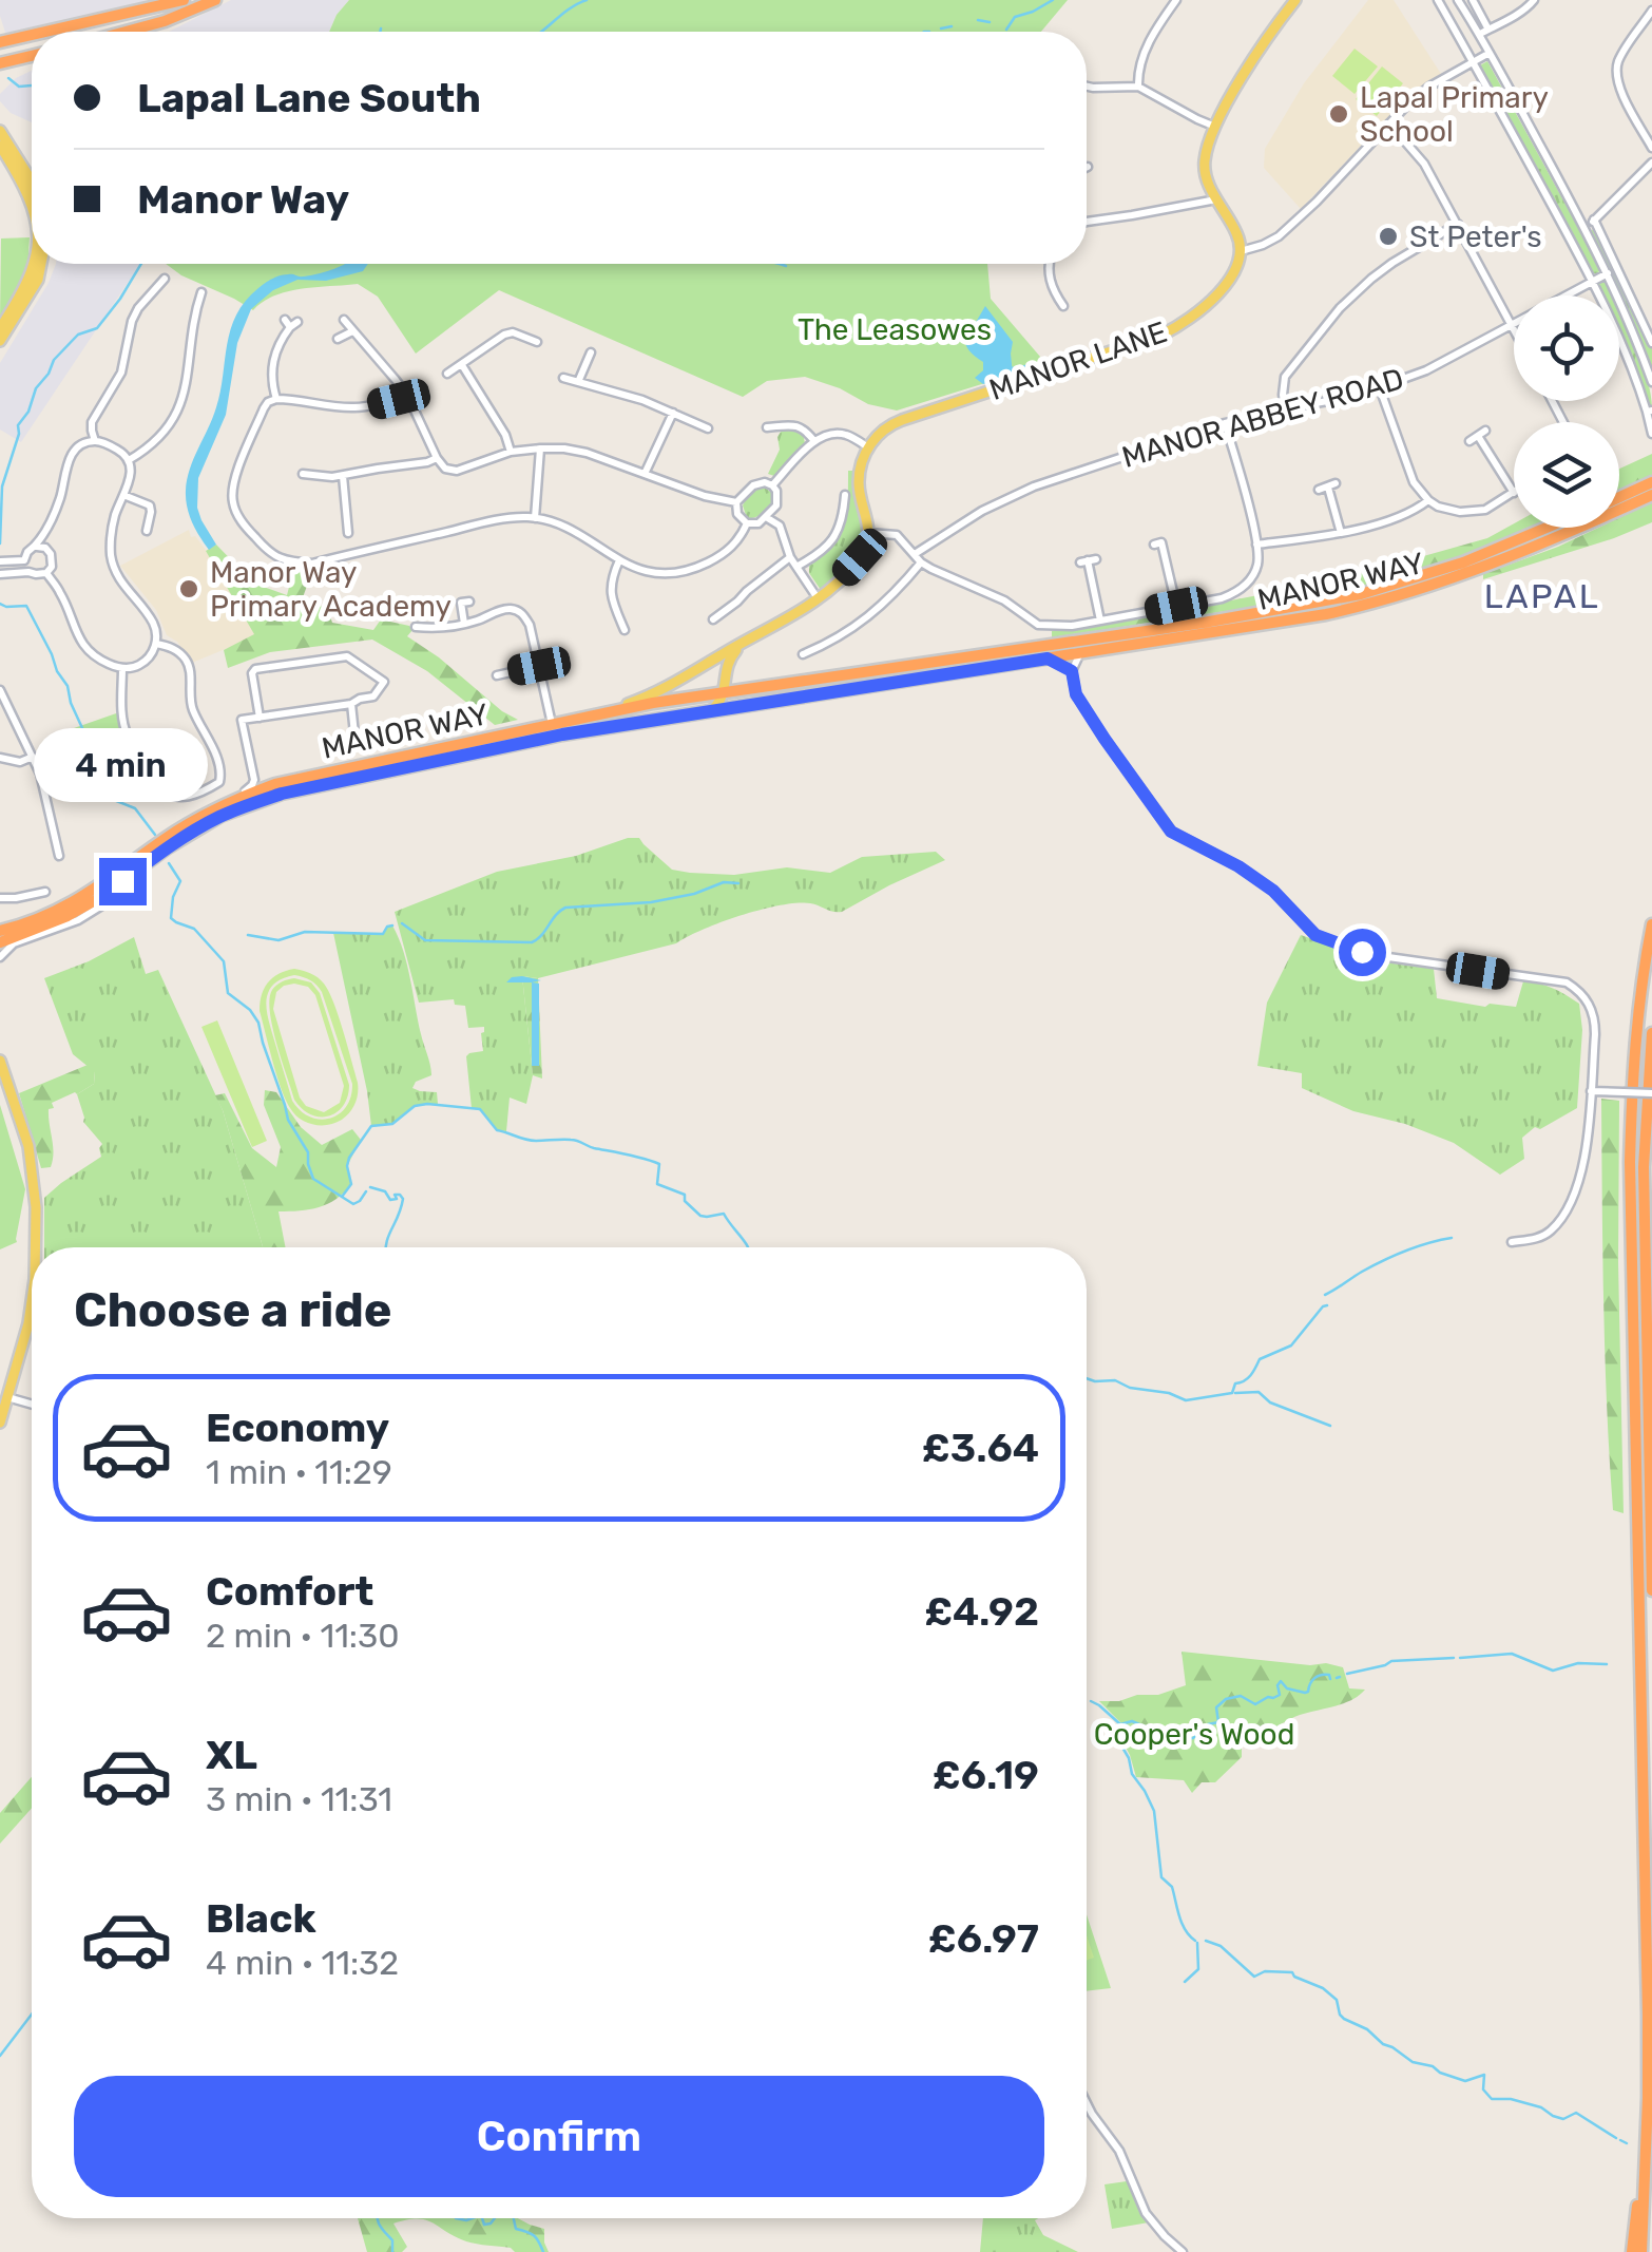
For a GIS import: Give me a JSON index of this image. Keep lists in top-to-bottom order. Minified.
{"streets":{"highway":["MANOR WAY"],"main road":["MANOR LANE"],"street":["MANOR ABBEY ROAD"]},"districts":["LAPAL"],"parks":["The Leasowes","Cooper's Wood"],"places":["Lapal Primary School","St Peter's","Manor Way Primary Academy"],"page":{"banner":["Lapal Lane South","Manor Way"],"bubble":"4 min","heading":"Choose a ride","list":[{"name":"Economy","note":"1 min · 11:29","value":"£3.64"},{"name":"Comfort","note":"2 min · 11:30","value":"£4.92"},{"name":"XL","note":"3 min · 11:31","value":"£6.19"},{"name":"Black","note":"4 min · 11:32","value":"£6.97"}],"buttons":"Confirm"}}
